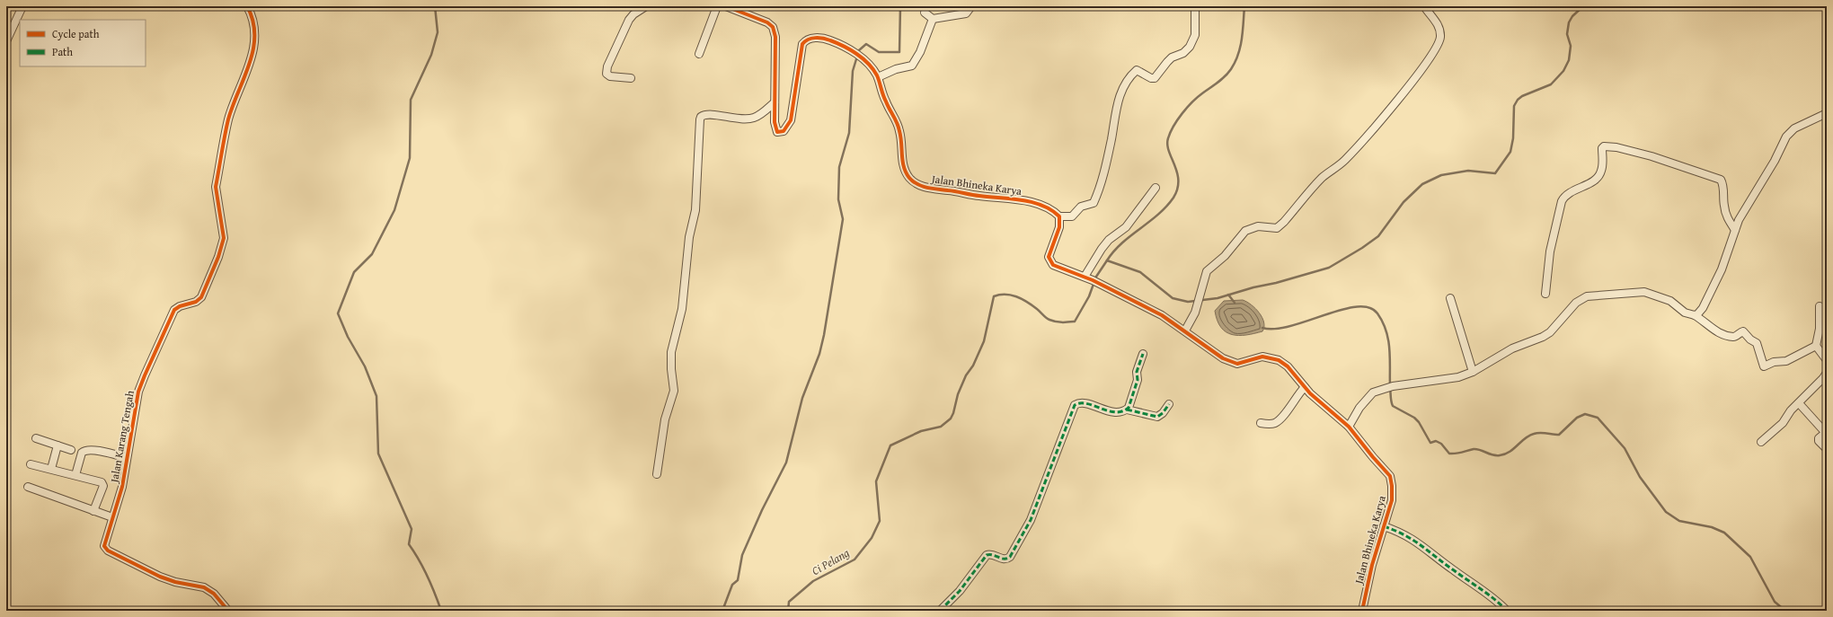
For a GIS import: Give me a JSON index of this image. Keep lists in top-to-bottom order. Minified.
{"streets":{"street":["Jalan Bhineka Karya","Jalan Karang Tengah"]},"water":["Ci Pelang"],"legend":["Cycle path","Path"]}
